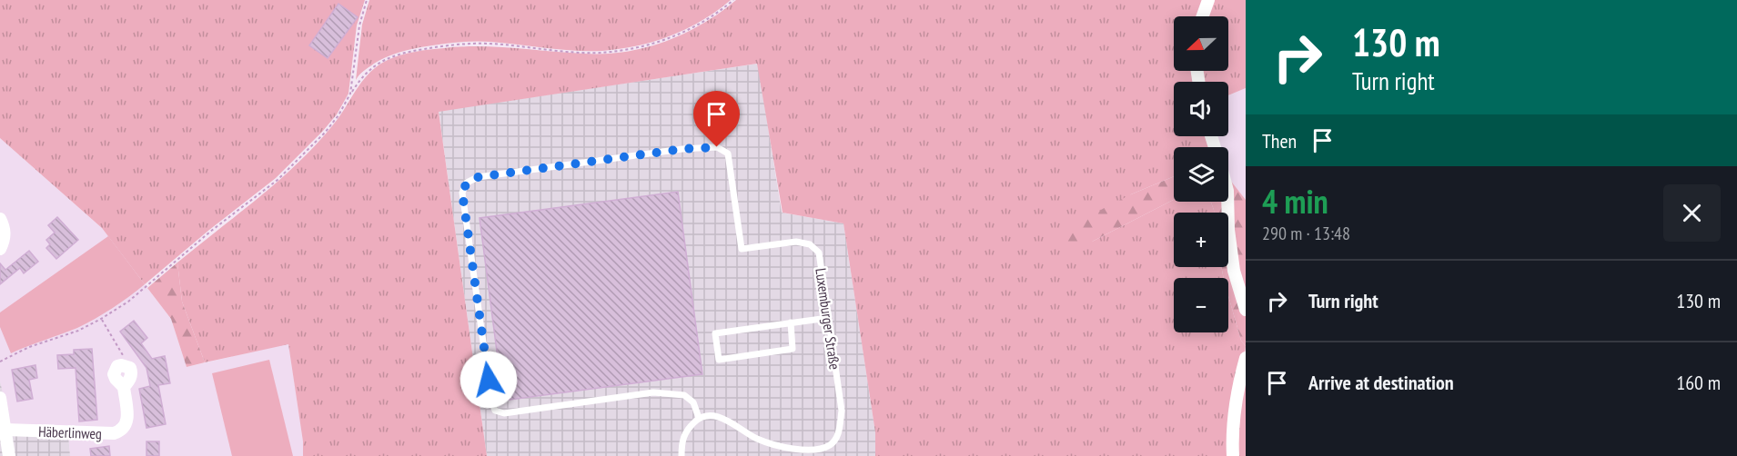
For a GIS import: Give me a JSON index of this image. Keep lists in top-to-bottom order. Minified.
{"streets":{"street":["Häberlinweg"],"lane":["Luxemburger Straße"]},"north":"left","page":{"turn":["130 m","Turn right"],"map_buttons":["+","−"],"then":"Then","heading":["4 min","290 m · 13:48"],"list":[{"name":"Turn right","value":"130 m"},{"name":"Arrive at destination","value":"160 m"}]}}
